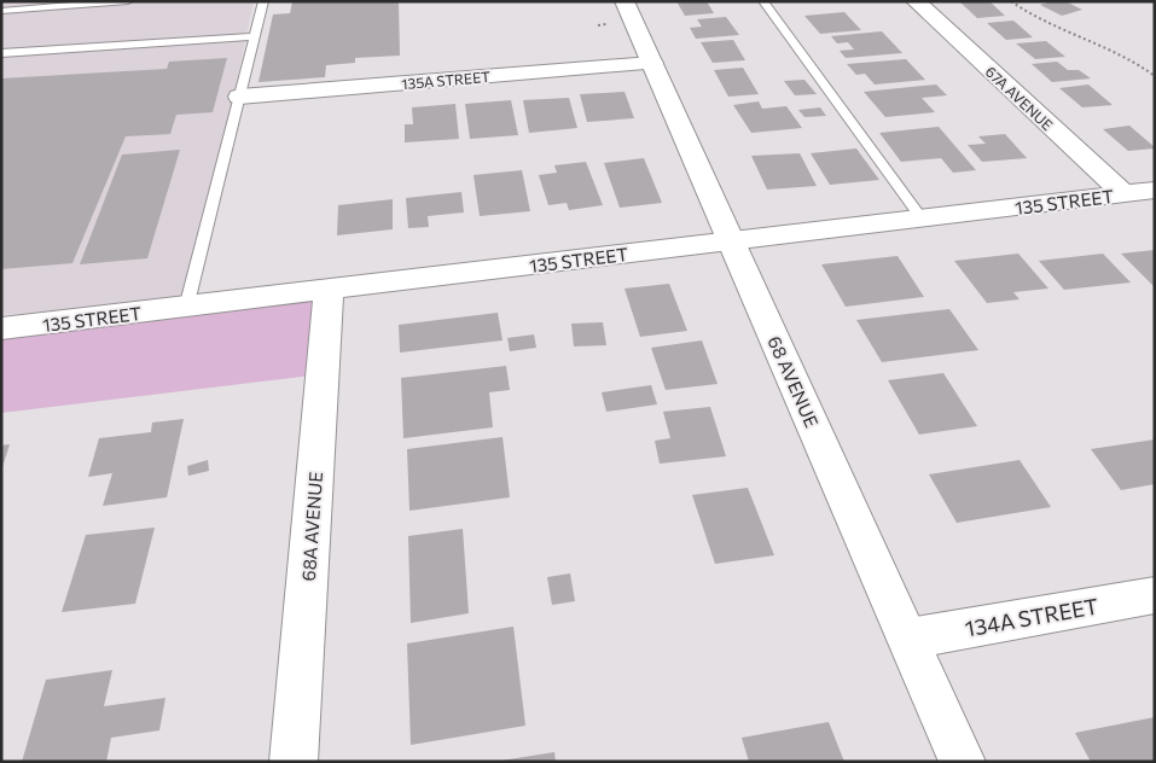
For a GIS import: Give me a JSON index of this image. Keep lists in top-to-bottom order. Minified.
{"streets":{"street":["135A STREET","67A AVENUE","135 STREET","68 AVENUE","68A AVENUE","134A STREET"]},"crossings":[["135A STREET","68 AVENUE"],["67A AVENUE","135 STREET"],["135 STREET","68 AVENUE"],["135 STREET","68A AVENUE"],["68 AVENUE","134A STREET"]]}
